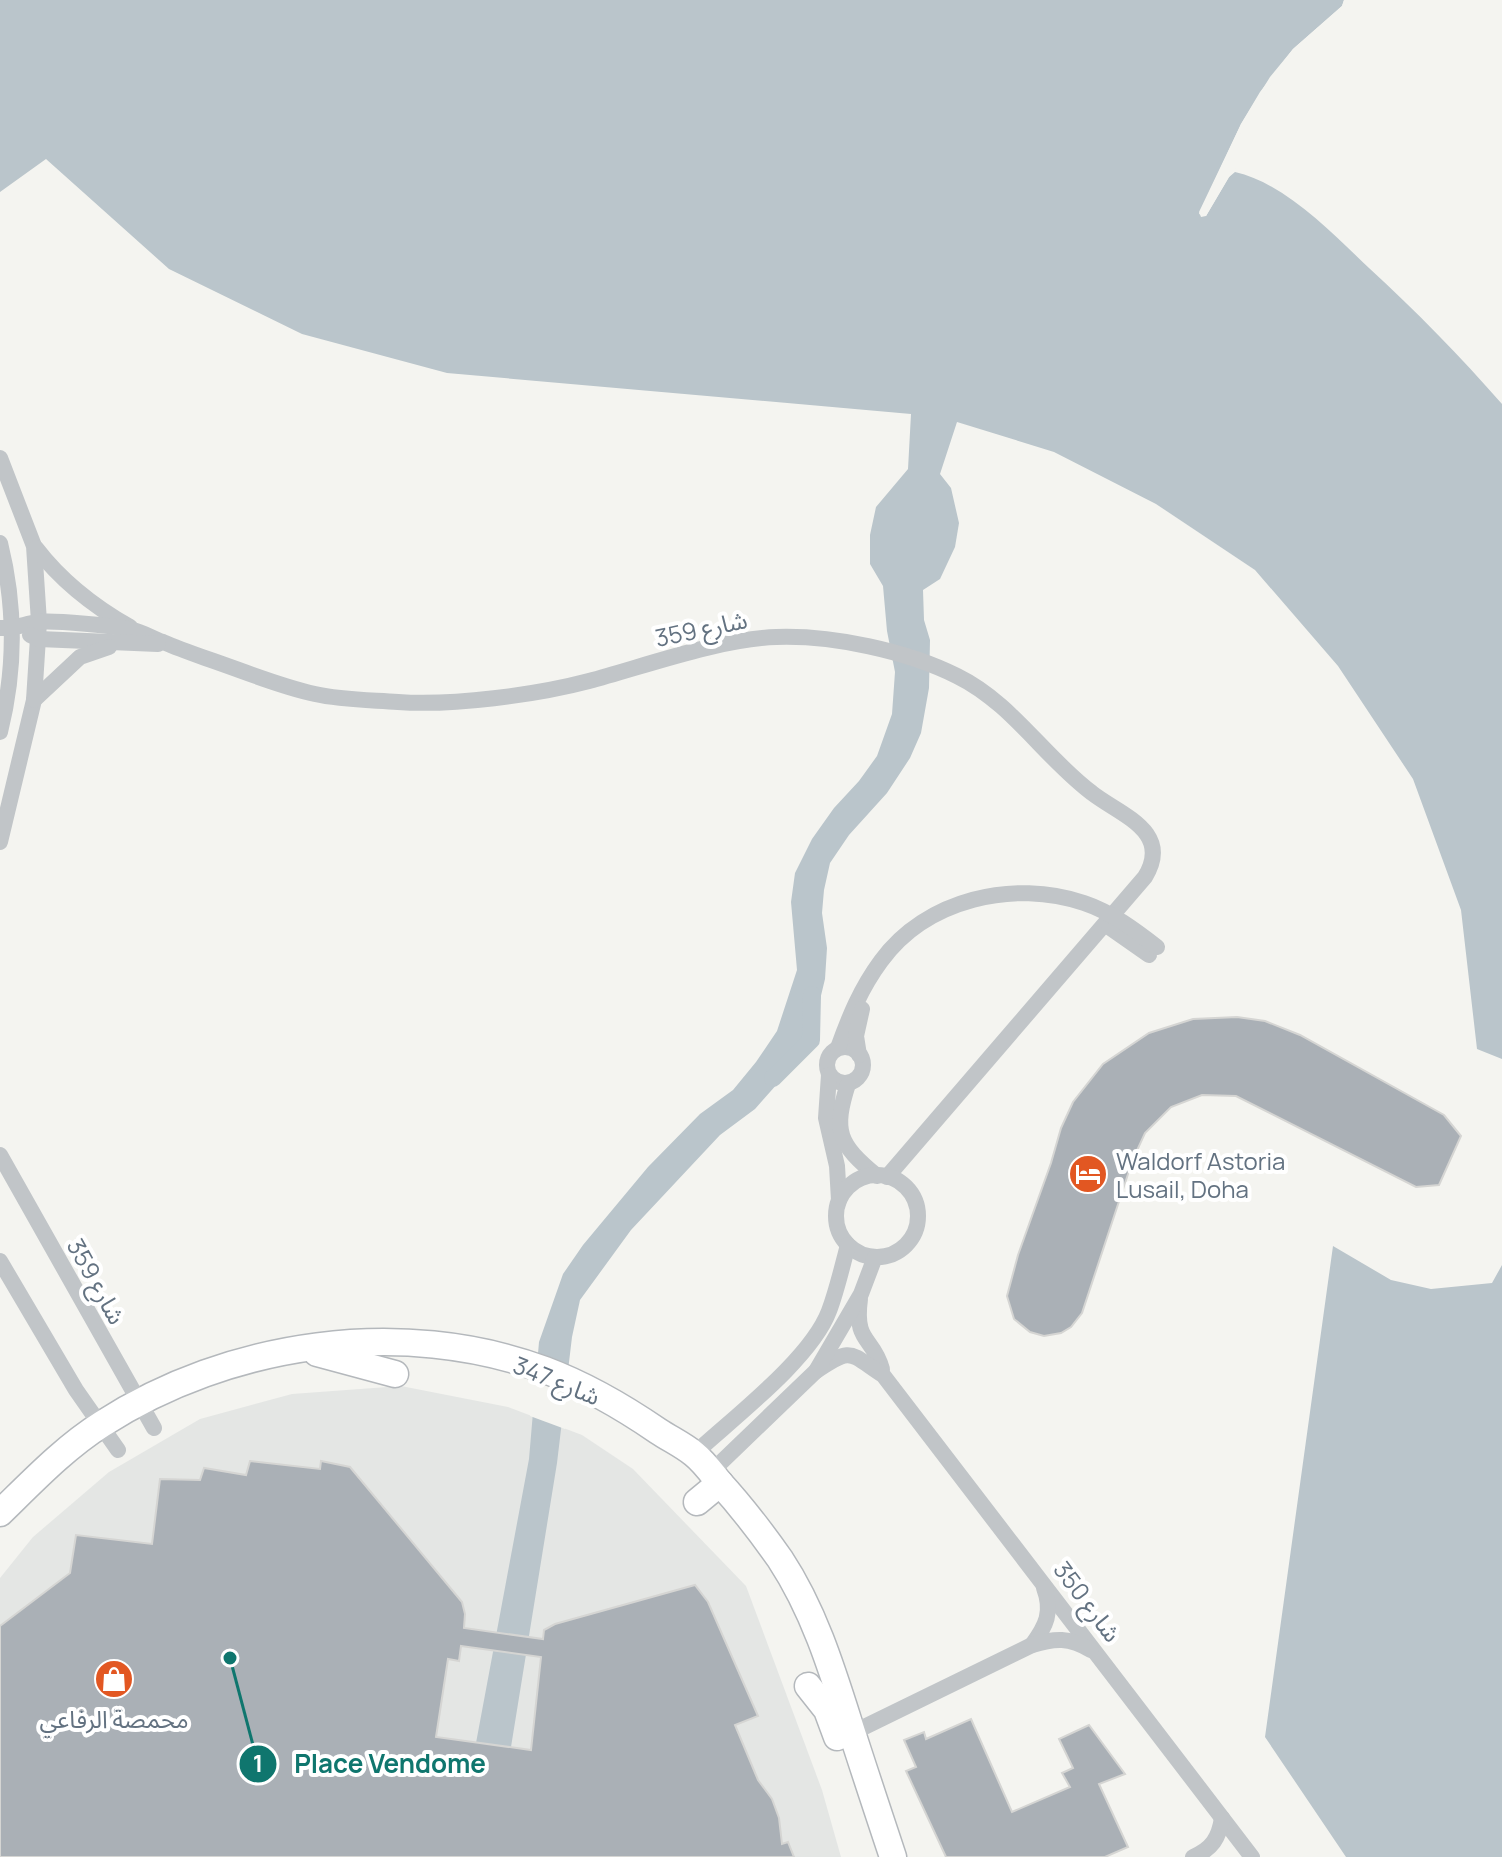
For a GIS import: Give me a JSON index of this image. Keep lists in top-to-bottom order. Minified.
{"streets":{"main road":["شارع 347"],"street":["شارع 359","شارع 350"]},"crossings":[["شارع 359","شارع 347"]],"places":{"hotel":["Waldorf Astoria Lusail, Doha"],"other":["Place Vendome"],"shop":["محمصة الرفاعي"]}}
